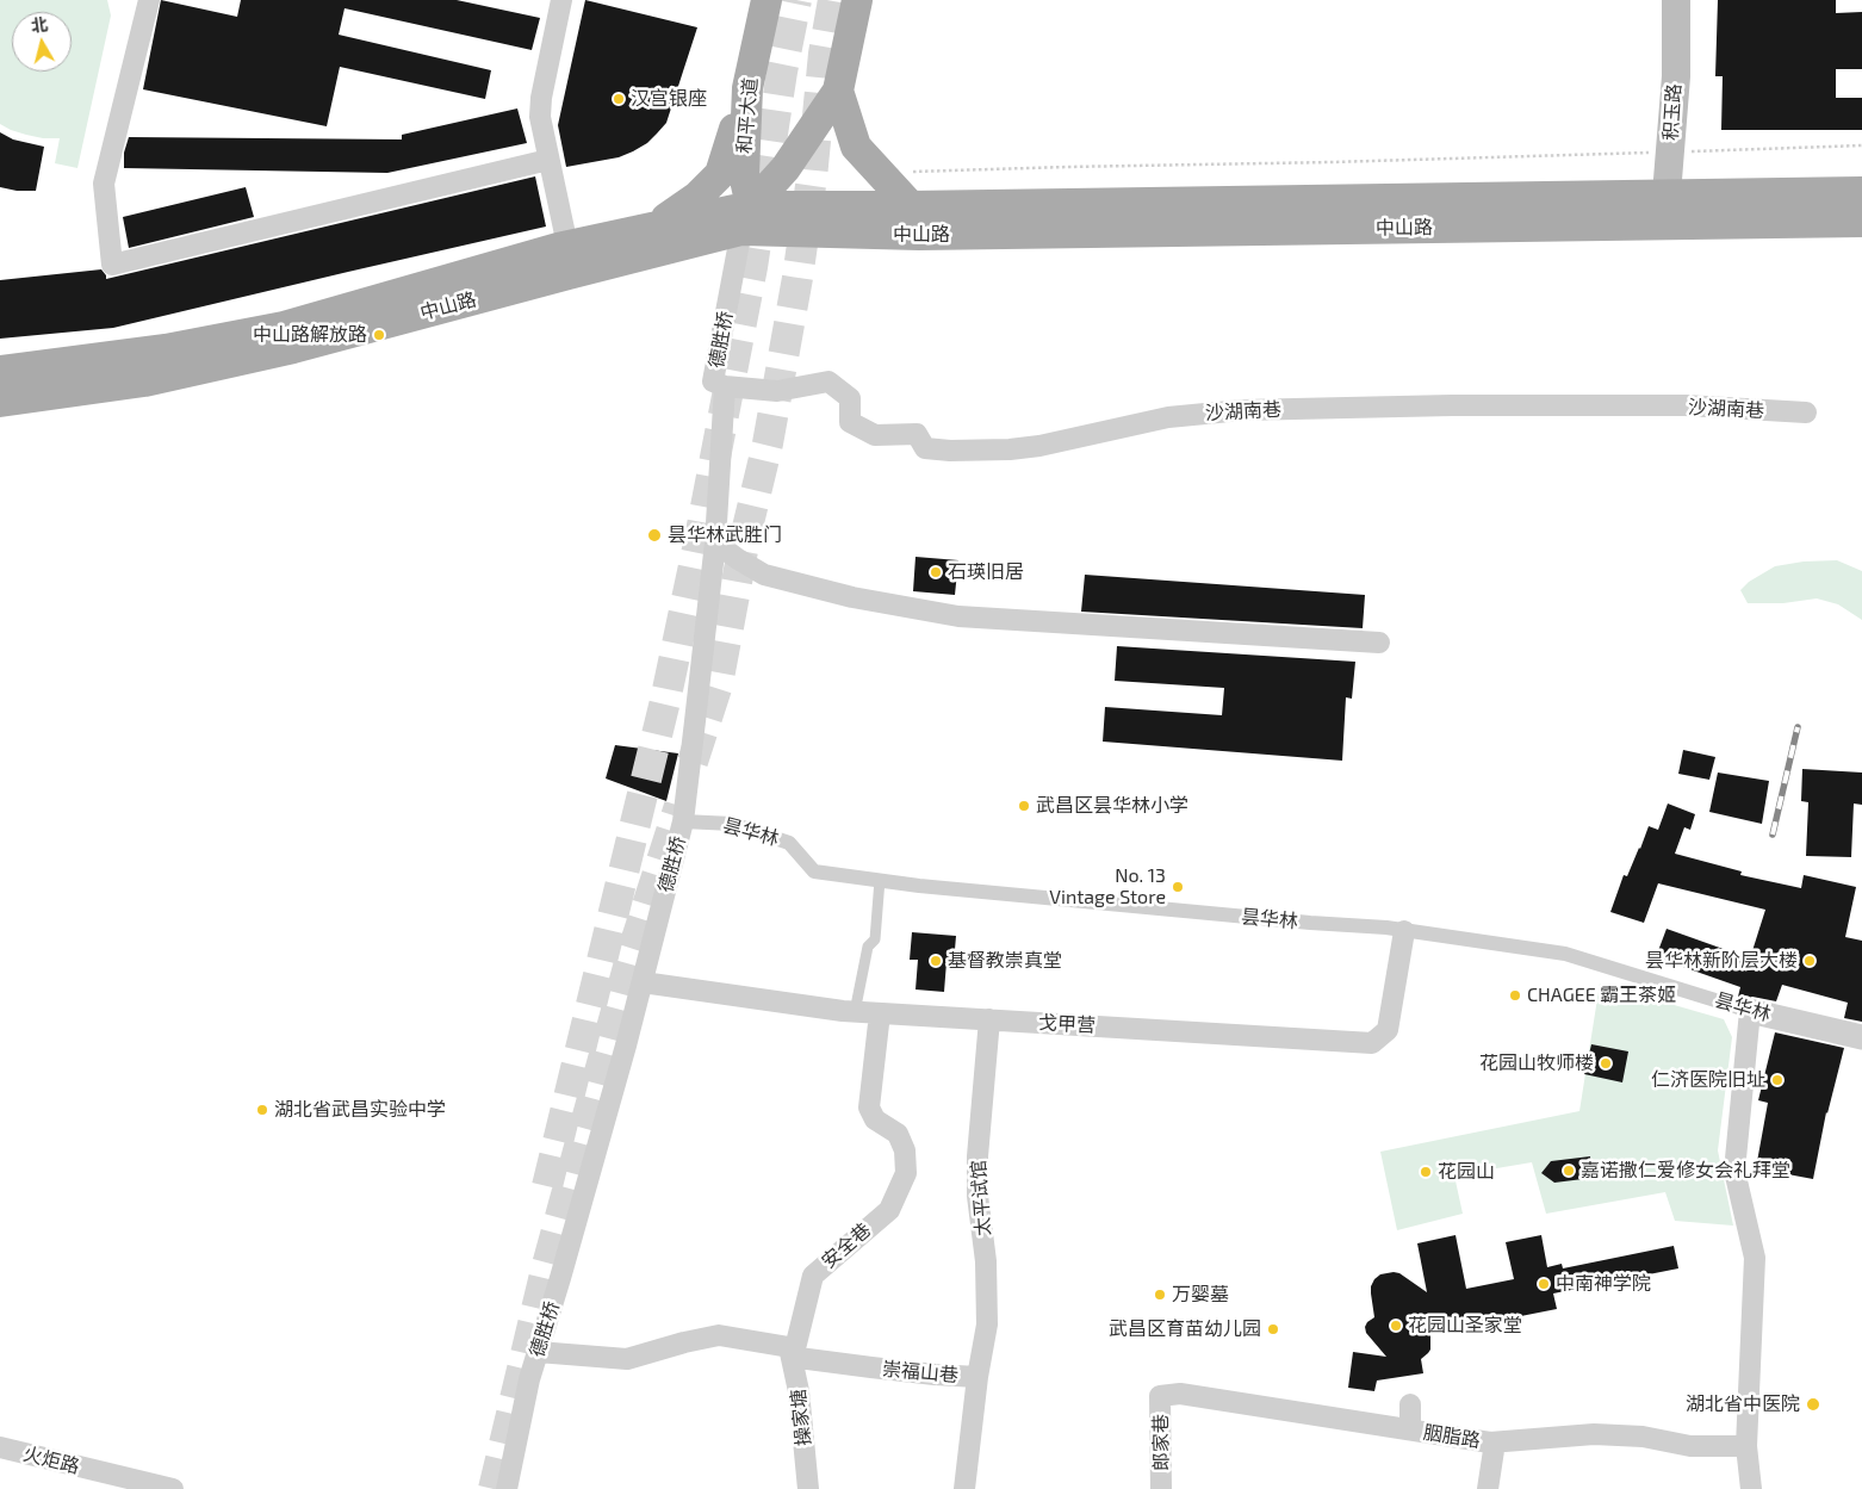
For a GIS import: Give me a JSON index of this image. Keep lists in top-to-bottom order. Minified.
{"streets":{"main road":["积玉路","和平大道","中山路"],"street":["德胜桥","沙湖南巷","昙华林","戈甲营","太平试馆","安全巷","崇福山巷","操家塘","胭脂路","郎家巷","火炬路"]},"crossings":[["积玉路","中山路"],["和平大道","中山路"],["和平大道","德胜桥"],["中山路","德胜桥"],["德胜桥","沙湖南巷"],["德胜桥","昙华林"],["德胜桥","戈甲营"],["昙华林","戈甲营"],["戈甲营","太平试馆"],["戈甲营","安全巷"],["太平试馆","崇福山巷"],["安全巷","崇福山巷"],["安全巷","操家塘"],["崇福山巷","操家塘"],["胭脂路","郎家巷"]],"places":["汉宫银座","中山路解放路","昙华林武胜门","石瑛旧居","武昌区昙华林小学","No. 13 Vintage Store","基督教崇真堂","昙华林新阶层大楼","CHAGEE 霸王茶姬","花园山牧师楼","仁济医院旧址","湖北省武昌实验中学","嘉诺撒仁爱修女会礼拜堂","花园山","中南神学院","万婴墓","花园山圣家堂","武昌区育苗幼儿园","湖北省中医院"],"north":"top"}
